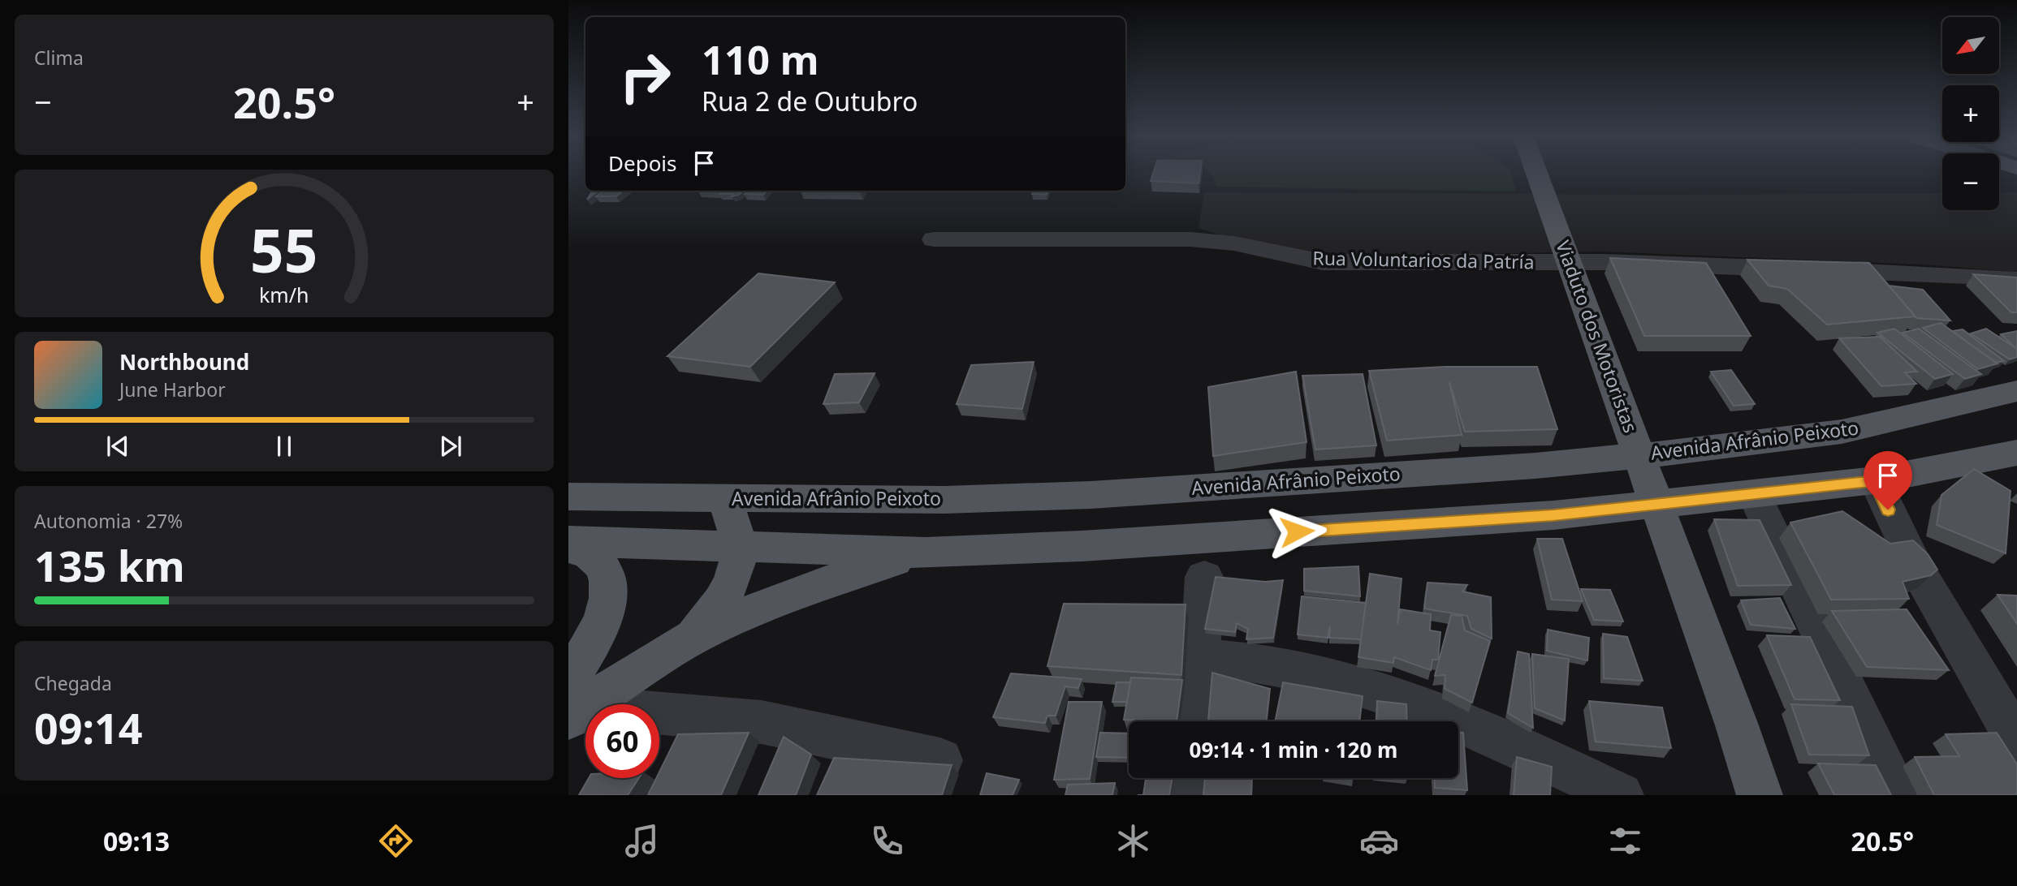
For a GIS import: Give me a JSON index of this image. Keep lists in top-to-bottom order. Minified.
{"streets":{"main road":["Viaduto dos Motoristas","Avenida Afrânio Peixoto"],"street":["Rua Voluntarios da Patría"]},"north":"bottom left","page":{"tile":["Clima",["Autonomia · 27%","135 km"],["Chegada","09:14"]],"map_buttons":["+","−"],"turn":["110 m","Rua 2 de Outubro"],"heat":["−","20.5°","+"],"then":"Depois","song":["Northbound","June Harbor"],"limit":"60","trip":"09:14 · 1 min · 120 m","tabs":["09:13","20.5°"],"gauge":["55","km/h"]}}
